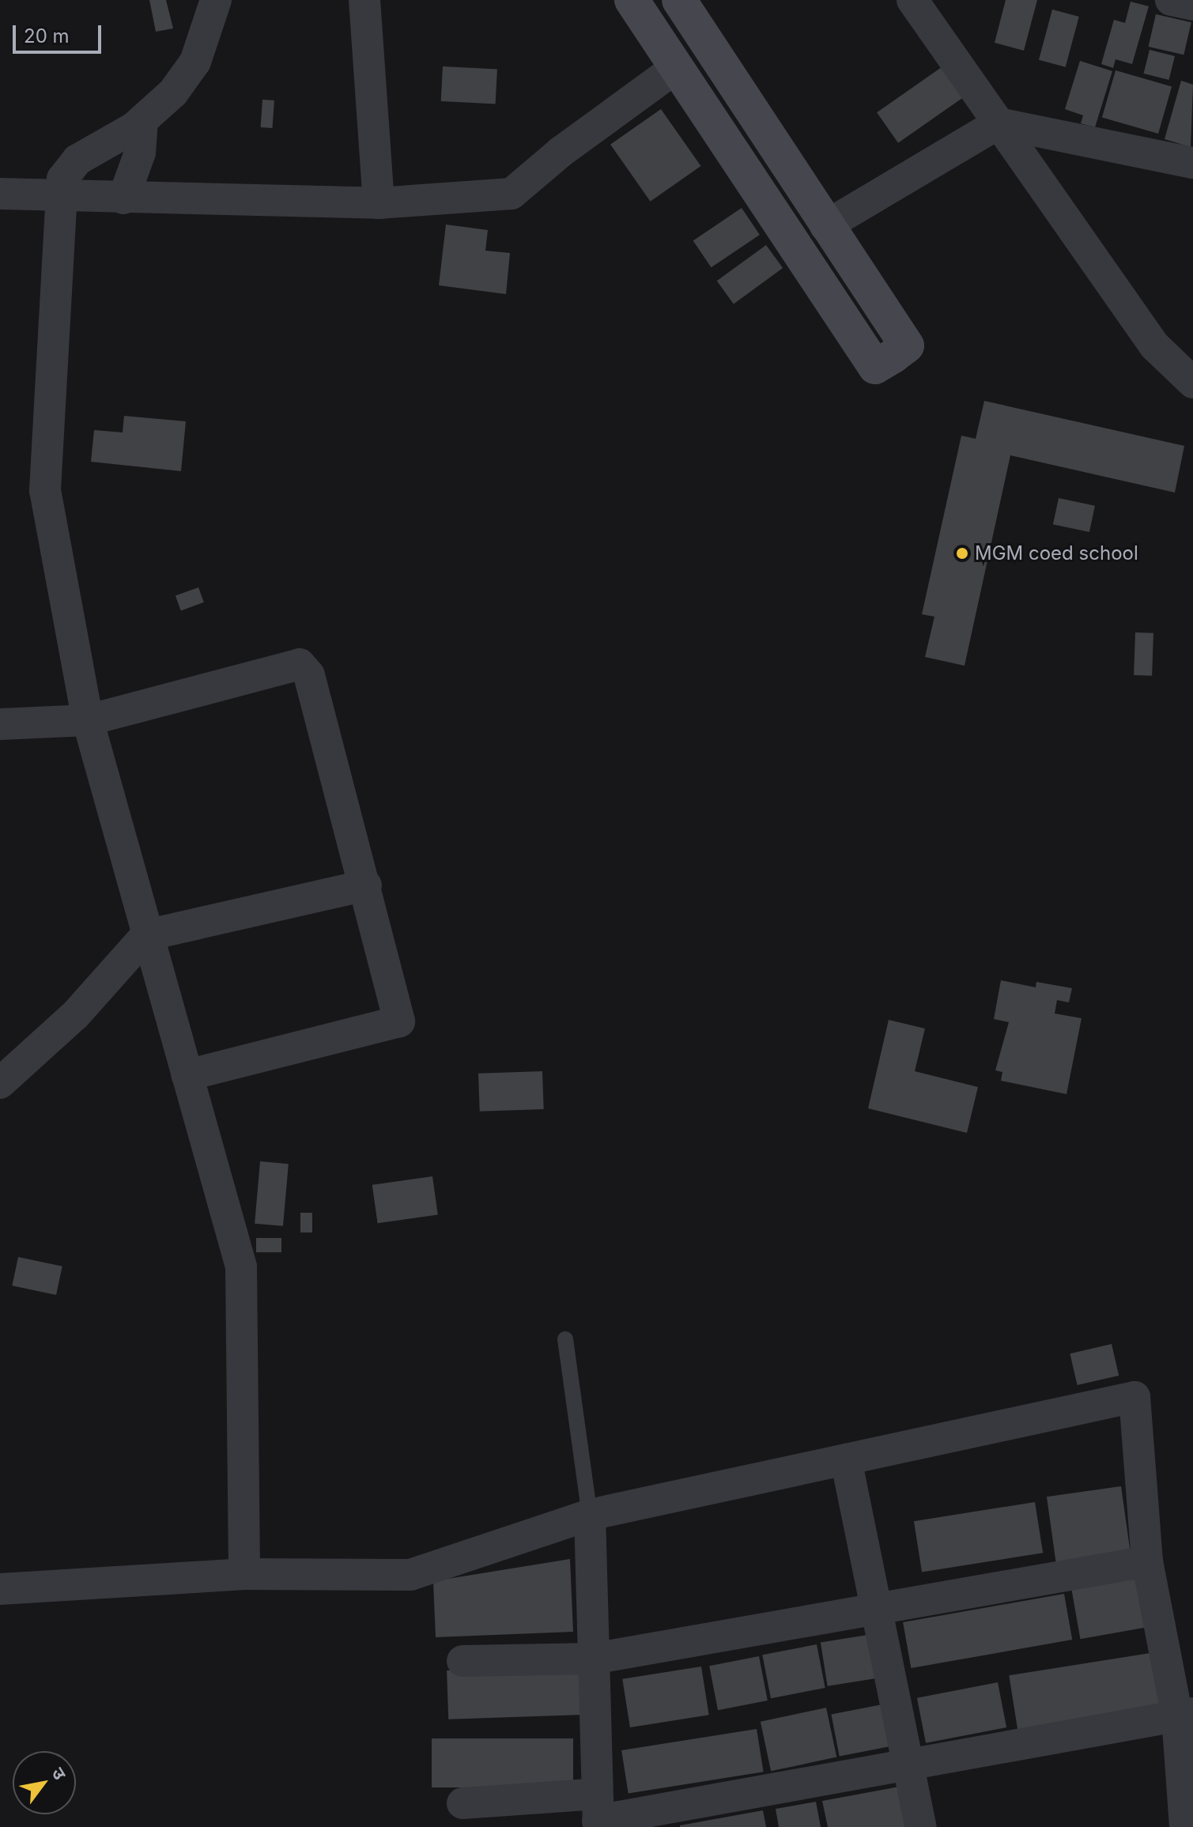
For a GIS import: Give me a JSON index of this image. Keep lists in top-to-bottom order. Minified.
{"places":["MGM coed school"],"scale_bar":"20 m","north":"top right"}
